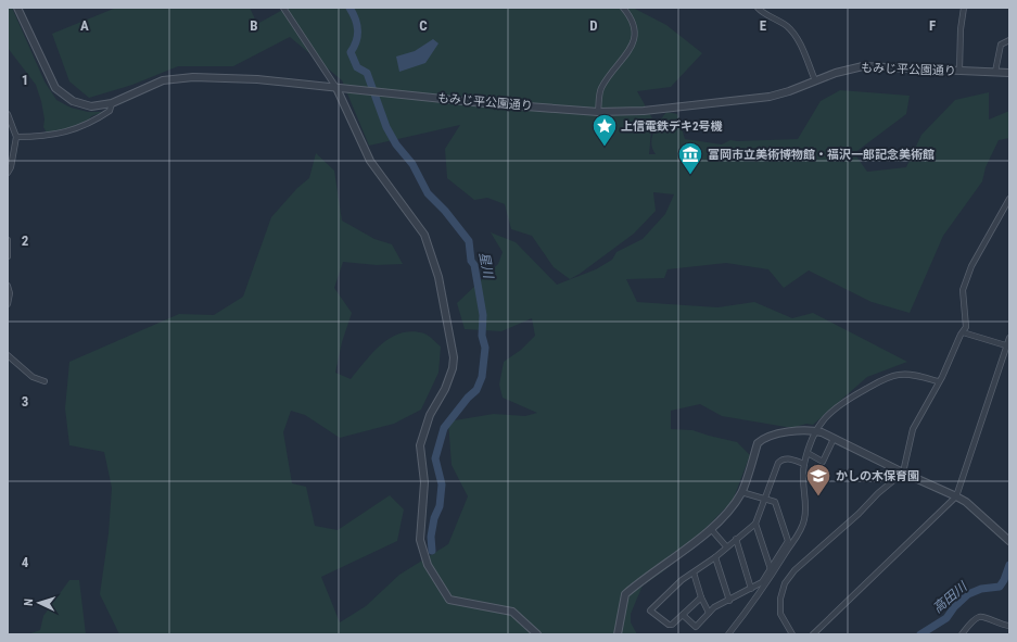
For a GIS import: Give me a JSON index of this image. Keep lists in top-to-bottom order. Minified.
{"streets":{"street":["もみじ平公園通り"]},"water":["星川","高田川"],"places":{"place":["上信電鉄デキ2号機"],"museum":["富岡市立美術博物館・福沢一郎記念美術館"],"school or university":["かしの木保育園"]},"north":"left","grid":{"columns":["A","B","C","D","E","F"],"rows":["1","2","3","4"]}}
